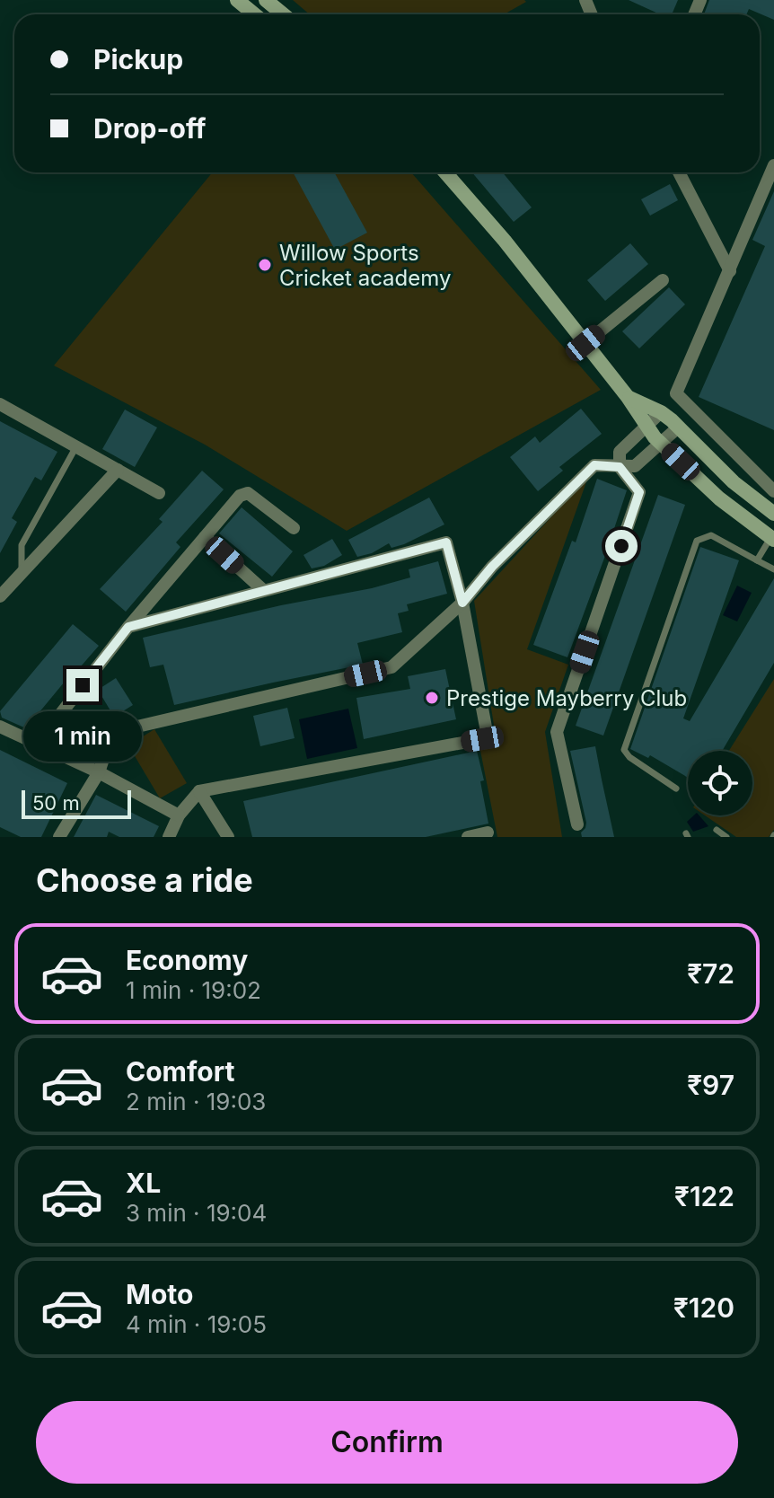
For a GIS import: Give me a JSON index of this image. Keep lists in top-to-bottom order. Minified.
{"places":["Willow Sports Cricket academy","Prestige Mayberry Club"],"scale_bar":"50 m","page":{"banner":["Pickup","Drop-off"],"bubble":"1 min","scale":"50 m","heading":"Choose a ride","list":[{"name":"Economy","note":"1 min · 19:02","value":"₹72"},{"name":"Comfort","note":"2 min · 19:03","value":"₹97"},{"name":"XL","note":"3 min · 19:04","value":"₹122"},{"name":"Moto","note":"4 min · 19:05","value":"₹120"}],"buttons":"Confirm"}}
